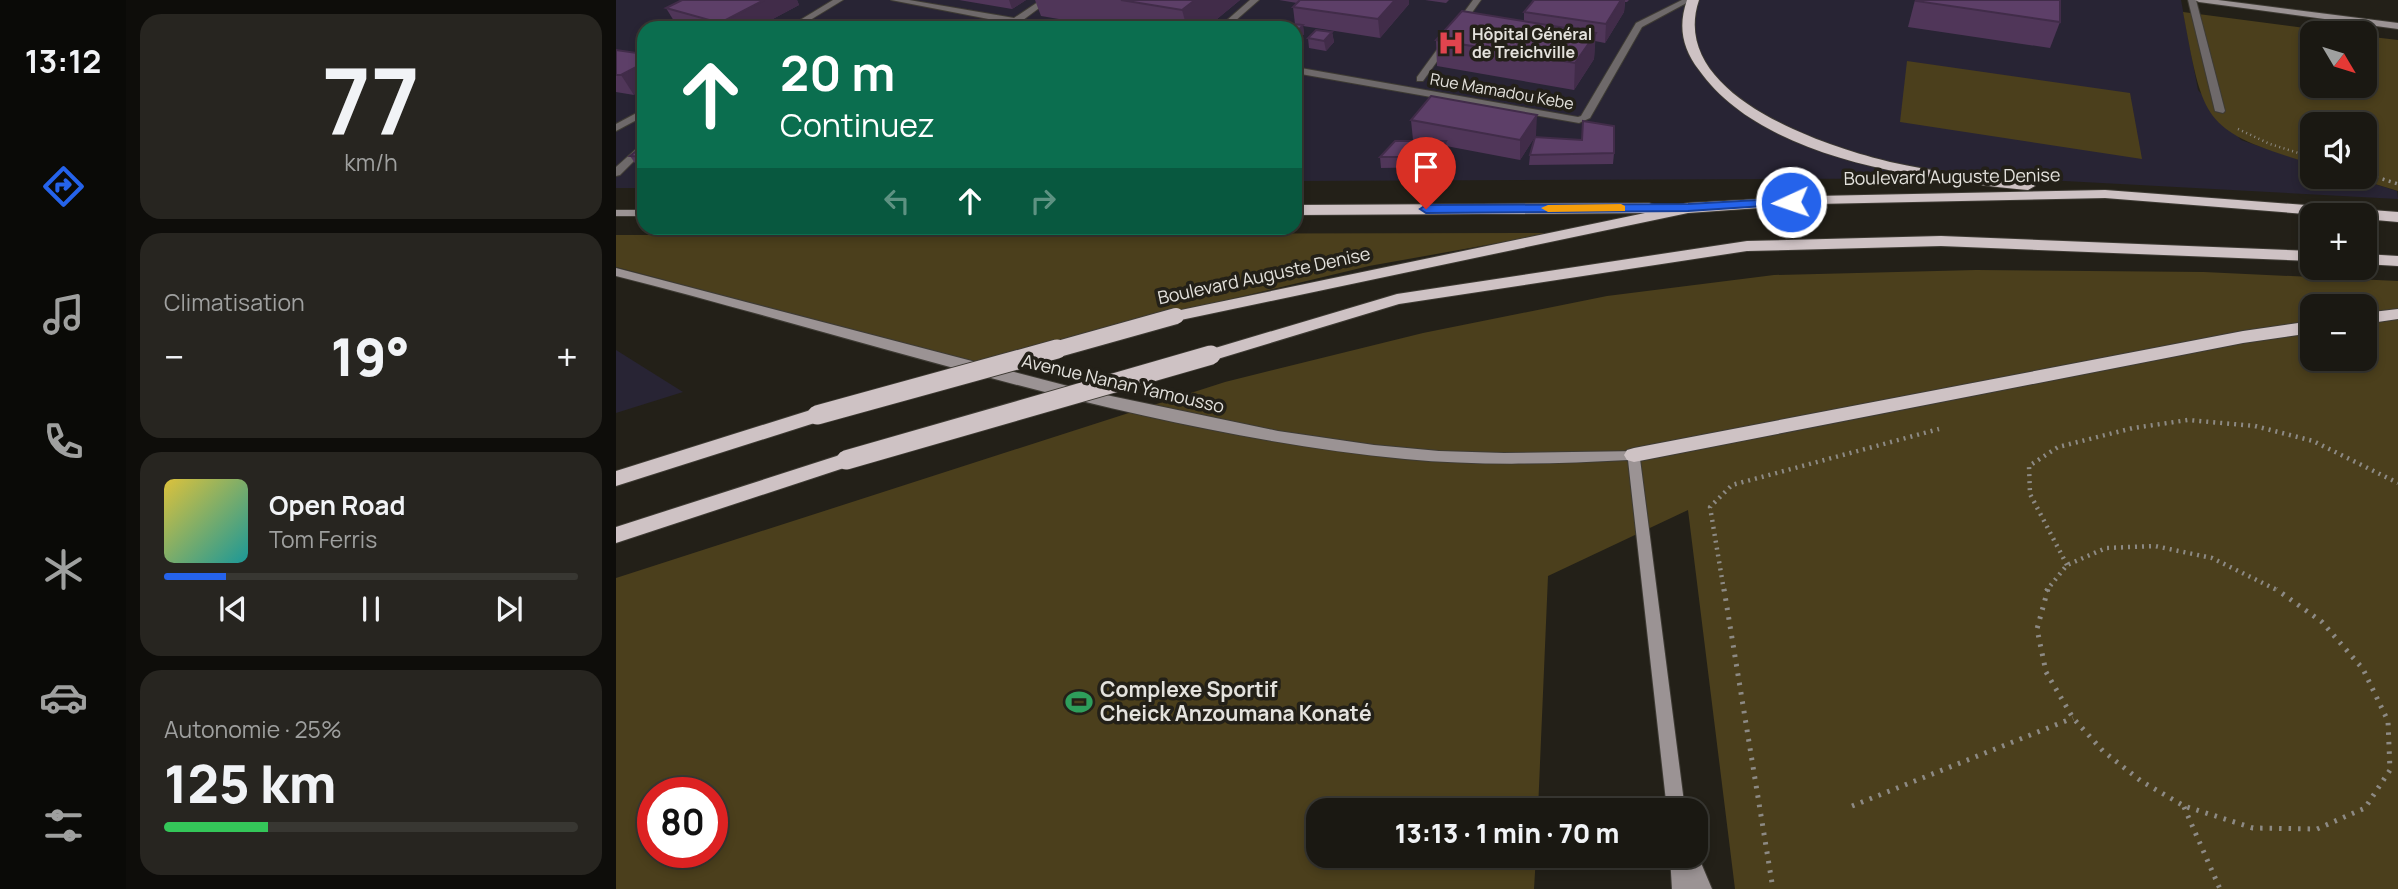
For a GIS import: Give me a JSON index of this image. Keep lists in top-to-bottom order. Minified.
{"streets":{"highway":["Boulevard Auguste Denise"],"main road":["Avenue Nanan Yamousso"],"street":["Rue Mamadou Kebe"]},"places":{"hospital":["Hôpital Général de Treichville"],"sports":["Complexe Sportif Cheick Anzoumana Konaté"]},"north":"bottom right","page":{"tabs":"13:12","tile":[["77","km/h"],"Climatisation",["Autonomie · 25%","125 km"]],"map_buttons":["+","−"],"turn":["20 m","Continuez"],"heat":["−","19°","+"],"song":["Open Road","Tom Ferris"],"limit":"80","trip":"13:13 · 1 min · 70 m"}}
